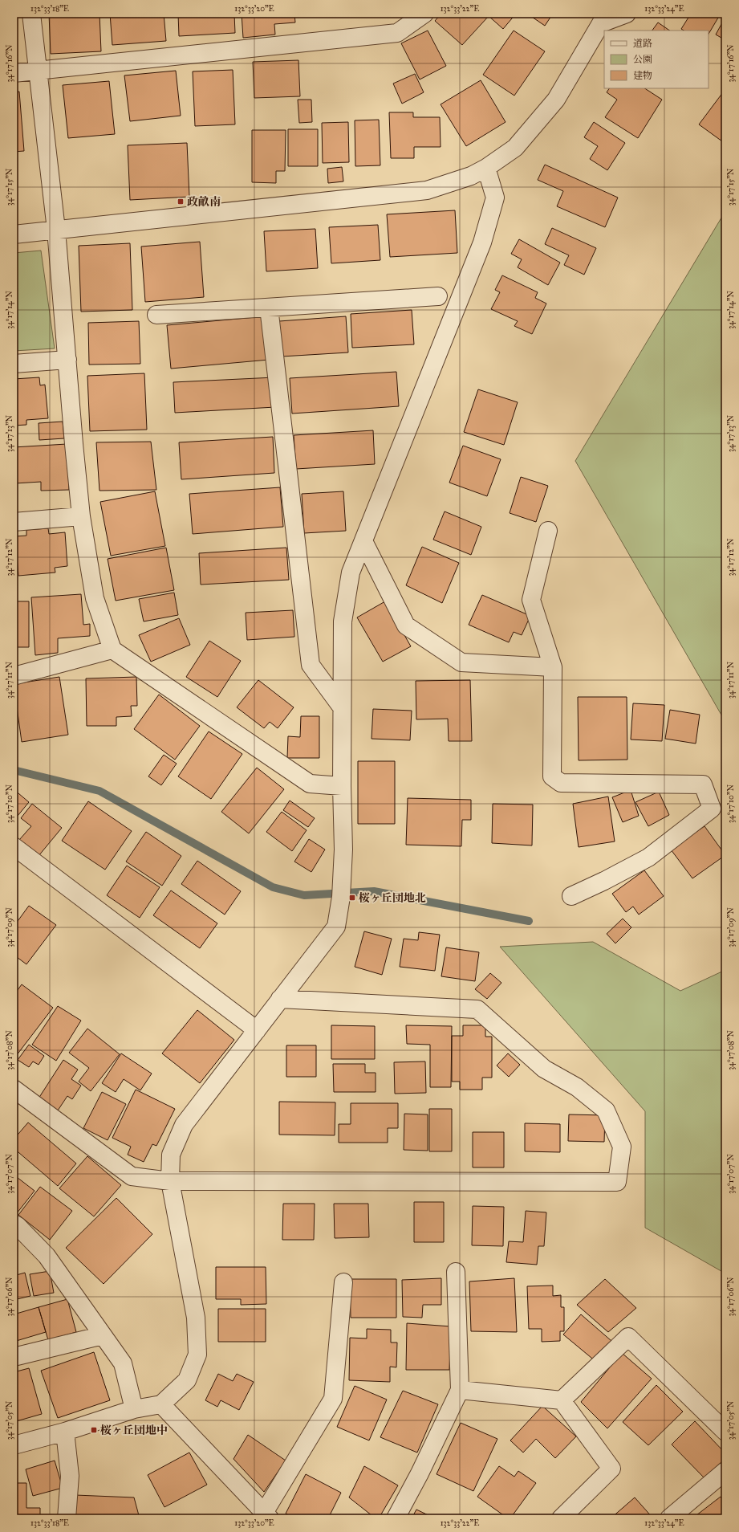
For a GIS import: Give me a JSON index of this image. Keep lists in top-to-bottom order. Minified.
{"places":{"transit":["政畝南","桜ヶ丘団地北","桜ヶ丘団地中"]},"legend":["道路","公園","建物"],"coordinates":["132°33'18\"E","132°33'20\"E","132°33'22\"E","132°33'24\"E","34°17'16\"N","34°17'15\"N","34°17'14\"N","34°17'13\"N","34°17'12\"N","34°17'11\"N","34°17'10\"N","34°17'09\"N","34°17'08\"N","34°17'07\"N","34°17'06\"N","34°17'05\"N"]}
